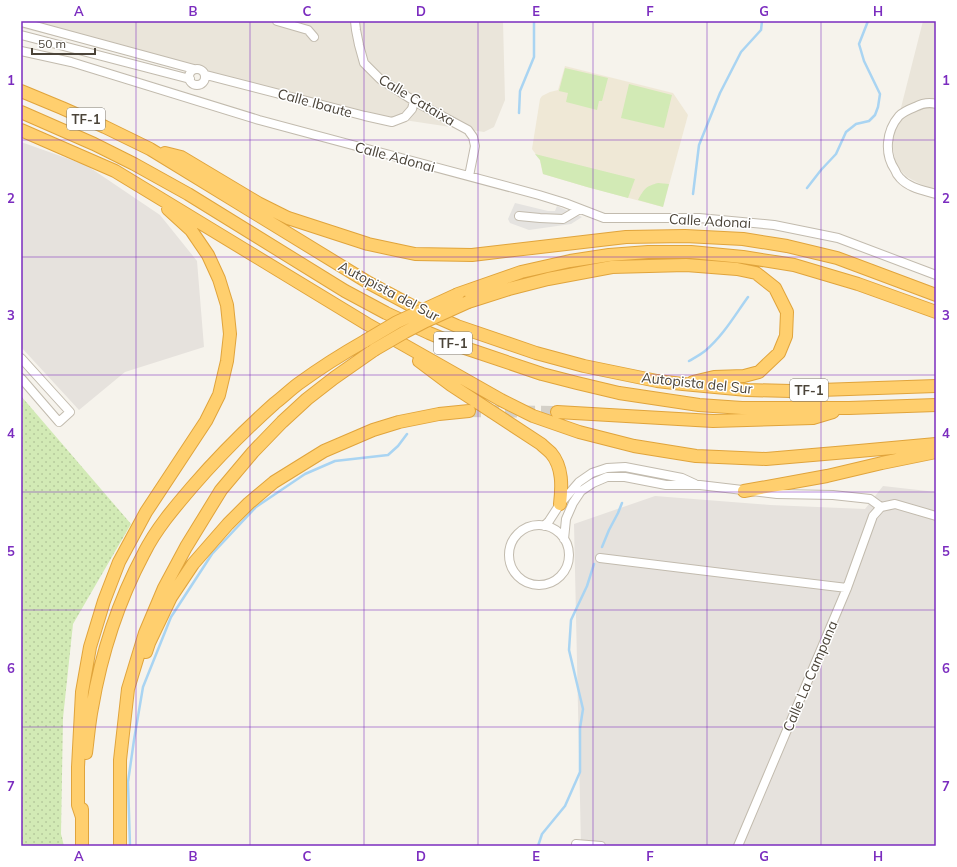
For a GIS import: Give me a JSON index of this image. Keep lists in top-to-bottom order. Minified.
{"streets":{"highway":["TF-1","Autopista del Sur"],"street":["Calle Cataixa","Calle Ibaute","Calle Adonai","Calle La Campana"]},"crossings":[["Calle Cataixa","Calle Ibaute"],["Calle Cataixa","Calle Adonai"]],"scale_bar":"50 m","grid":{"columns":["A","B","C","D","E","F","G","H"],"rows":["1","2","3","4","5","6","7"]}}
